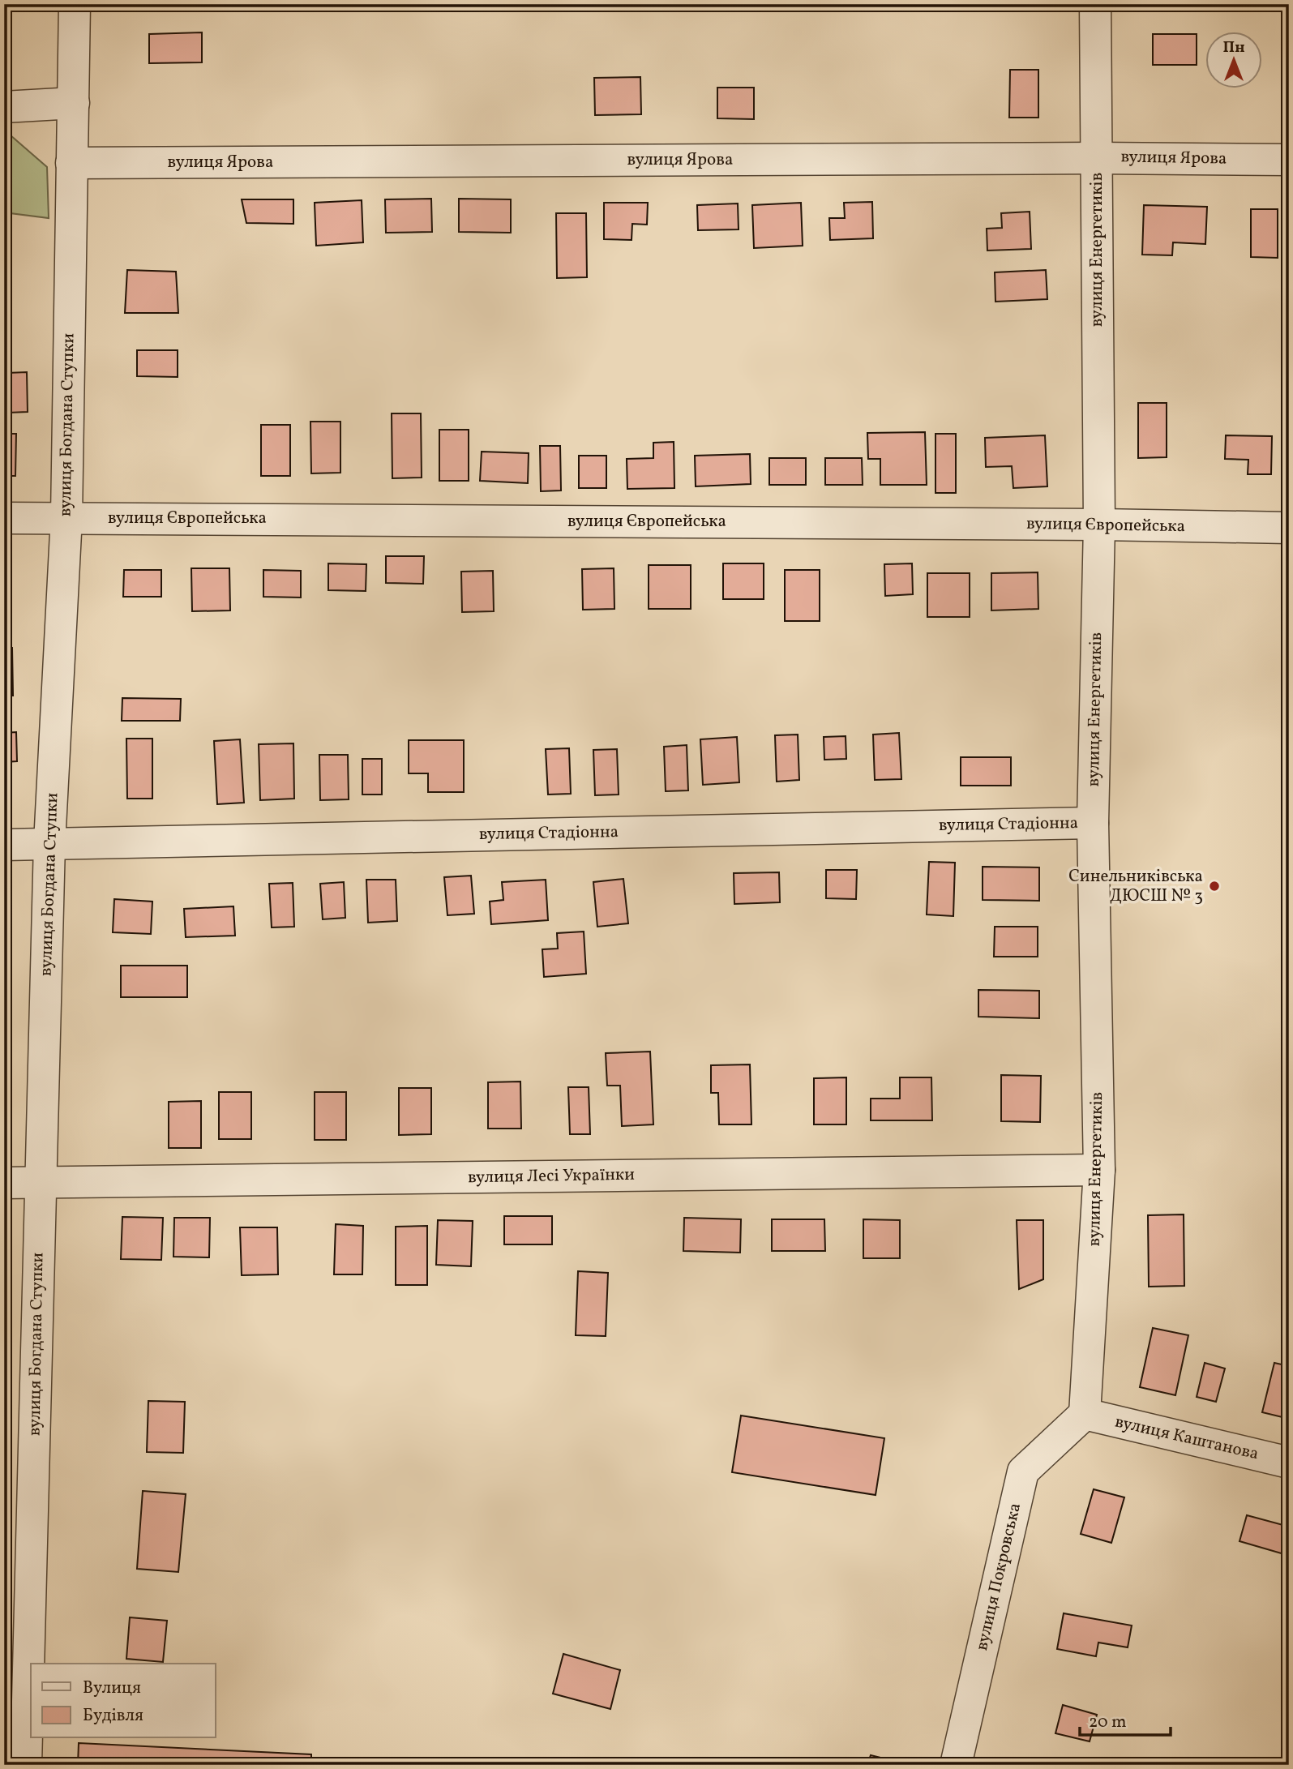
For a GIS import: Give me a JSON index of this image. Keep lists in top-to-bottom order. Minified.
{"streets":{"street":["вулиця Ярова","вулиця Енергетиків","вулиця Богдана Ступки","вулиця Європейська","вулиця Стадіонна","вулиця Лесі Українки","вулиця Каштанова","вулиця Покровська"]},"crossings":[["вулиця Ярова","вулиця Енергетиків"],["вулиця Ярова","вулиця Богдана Ступки"],["вулиця Енергетиків","вулиця Європейська"],["вулиця Енергетиків","вулиця Стадіонна"],["вулиця Енергетиків","вулиця Лесі Українки"],["вулиця Енергетиків","вулиця Каштанова"],["вулиця Енергетиків","вулиця Покровська"],["вулиця Богдана Ступки","вулиця Європейська"],["вулиця Богдана Ступки","вулиця Стадіонна"],["вулиця Богдана Ступки","вулиця Лесі Українки"],["вулиця Каштанова","вулиця Покровська"]],"places":["Синельниківська ДЮСШ № 3"],"legend":["Вулиця","Будівля"],"scale_bar":"20 m","north":"top"}
